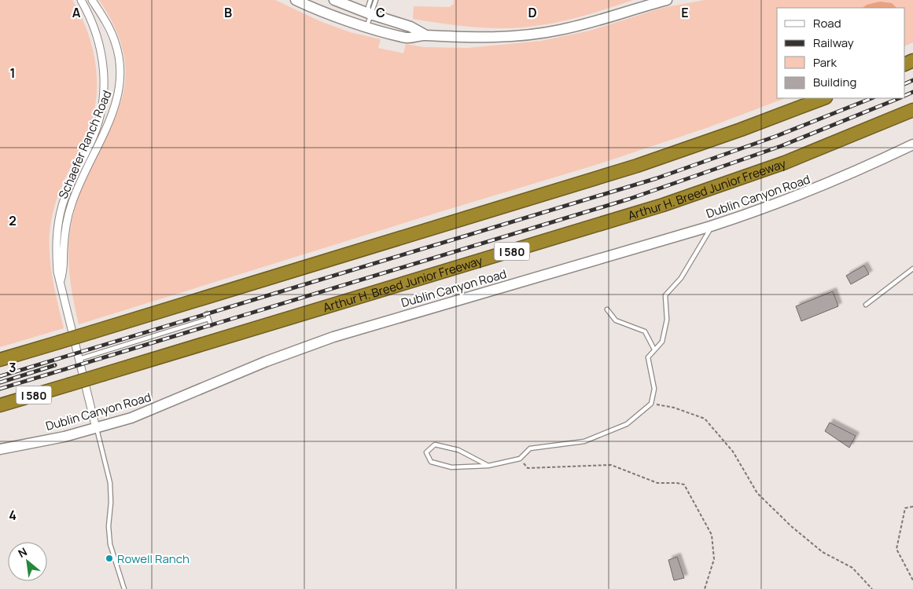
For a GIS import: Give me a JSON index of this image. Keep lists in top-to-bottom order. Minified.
{"streets":{"highway":["Arthur H. Breed Junior Freeway","I 580"],"main road":["Dublin Canyon Road"],"street":["Schaefer Ranch Road"]},"crossings":[["Schaefer Ranch Road","Dublin Canyon Road"]],"places":["Rowell Ranch"],"legend":["Road","Railway","Park","Building"],"north":"top left","grid":{"columns":["A","B","C","D","E"],"rows":["1","2","3","4"]}}
